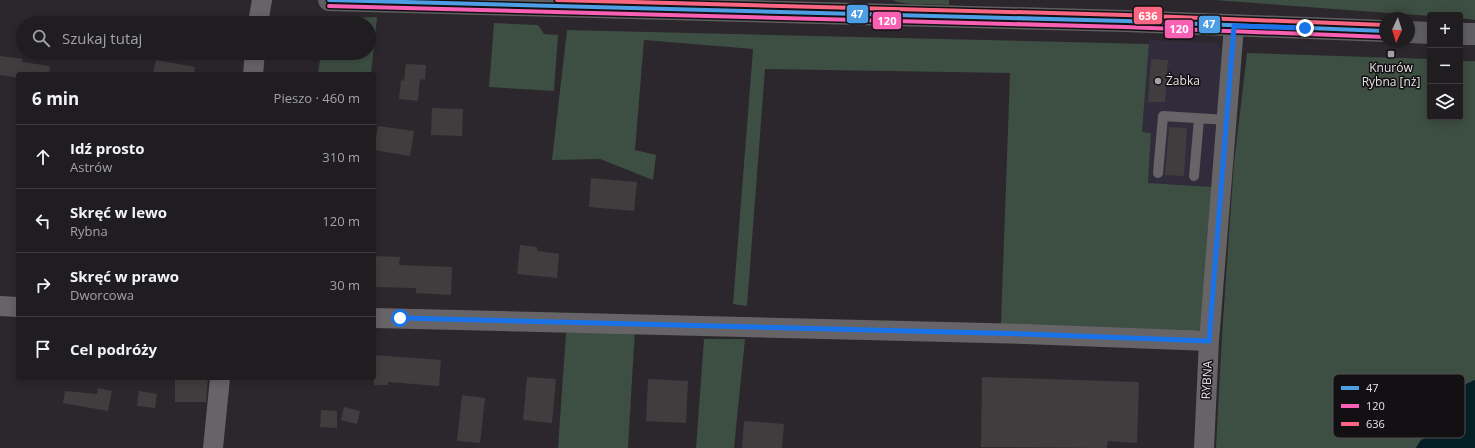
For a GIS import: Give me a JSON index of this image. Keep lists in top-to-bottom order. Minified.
{"streets":{"street":["RYBNA"]},"places":{"transit":["Knurów Rybna [nż]"],"other":["Żabka"]},"lines":["transit line 47","transit line 636","transit line 120"],"legend":["47","120","636"],"north":"bottom","page":{"map_buttons":["+","−"],"search":"Szukaj tutaj","heading":["6 min","Pieszo · 460 m"],"list":[["Idź prosto","Astrów","310 m"],["Skręć w lewo","Rybna","120 m"],["Skręć w prawo","Dworcowa","30 m"],"Cel podróży"]}}
